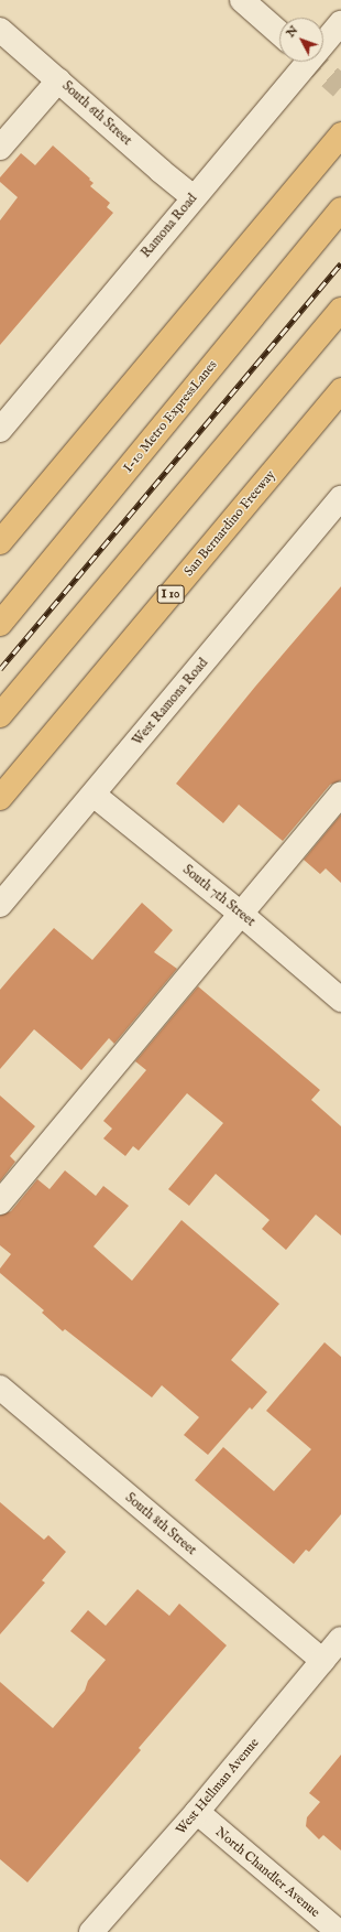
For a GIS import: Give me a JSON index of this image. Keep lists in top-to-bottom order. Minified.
{"streets":{"highway":["I-10 Metro ExpressLanes","San Bernardino Freeway","I 10"],"street":["South 6th Street","Ramona Road","West Ramona Road","South 7th Street","South 8th Street","West Hellman Avenue","North Chandler Avenue"]},"crossings":[["South 6th Street","Ramona Road"],["West Ramona Road","South 7th Street"],["South 8th Street","West Hellman Avenue"],["West Hellman Avenue","North Chandler Avenue"]],"north":"top left"}
